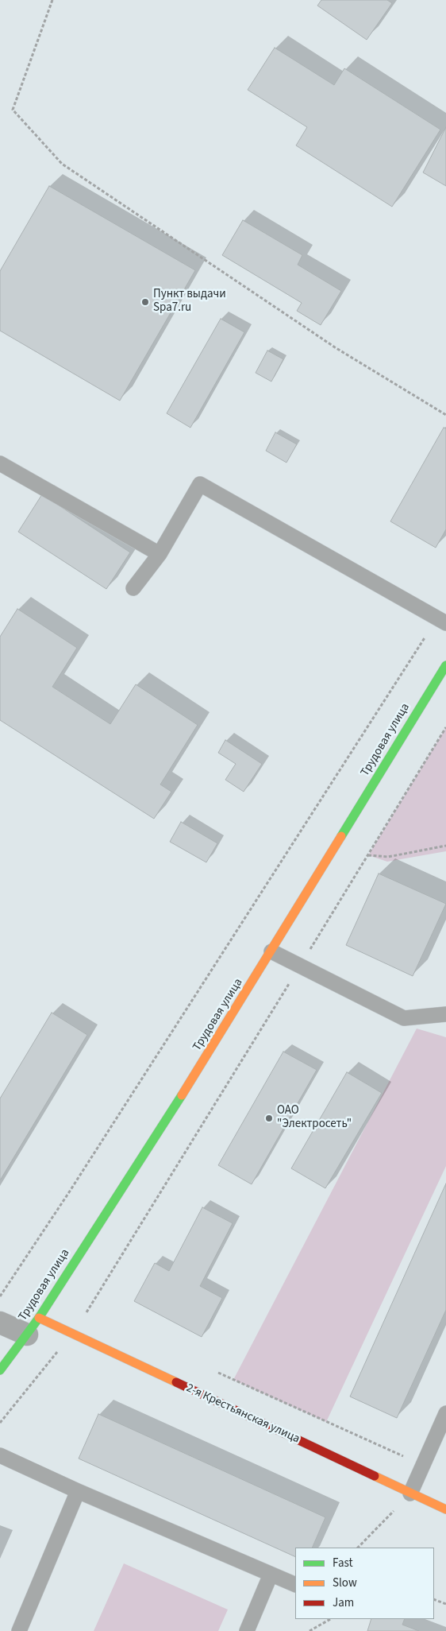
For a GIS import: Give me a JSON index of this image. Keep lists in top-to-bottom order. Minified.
{"streets":{"main road":["Трудовая улица","2-я Крестьянская улица"]},"crossings":[["Трудовая улица","2-я Крестьянская улица"]],"places":["Пункт выдачи Spa7.ru","ОАО \"Электросеть\""],"legend":["Fast","Slow","Jam"]}
